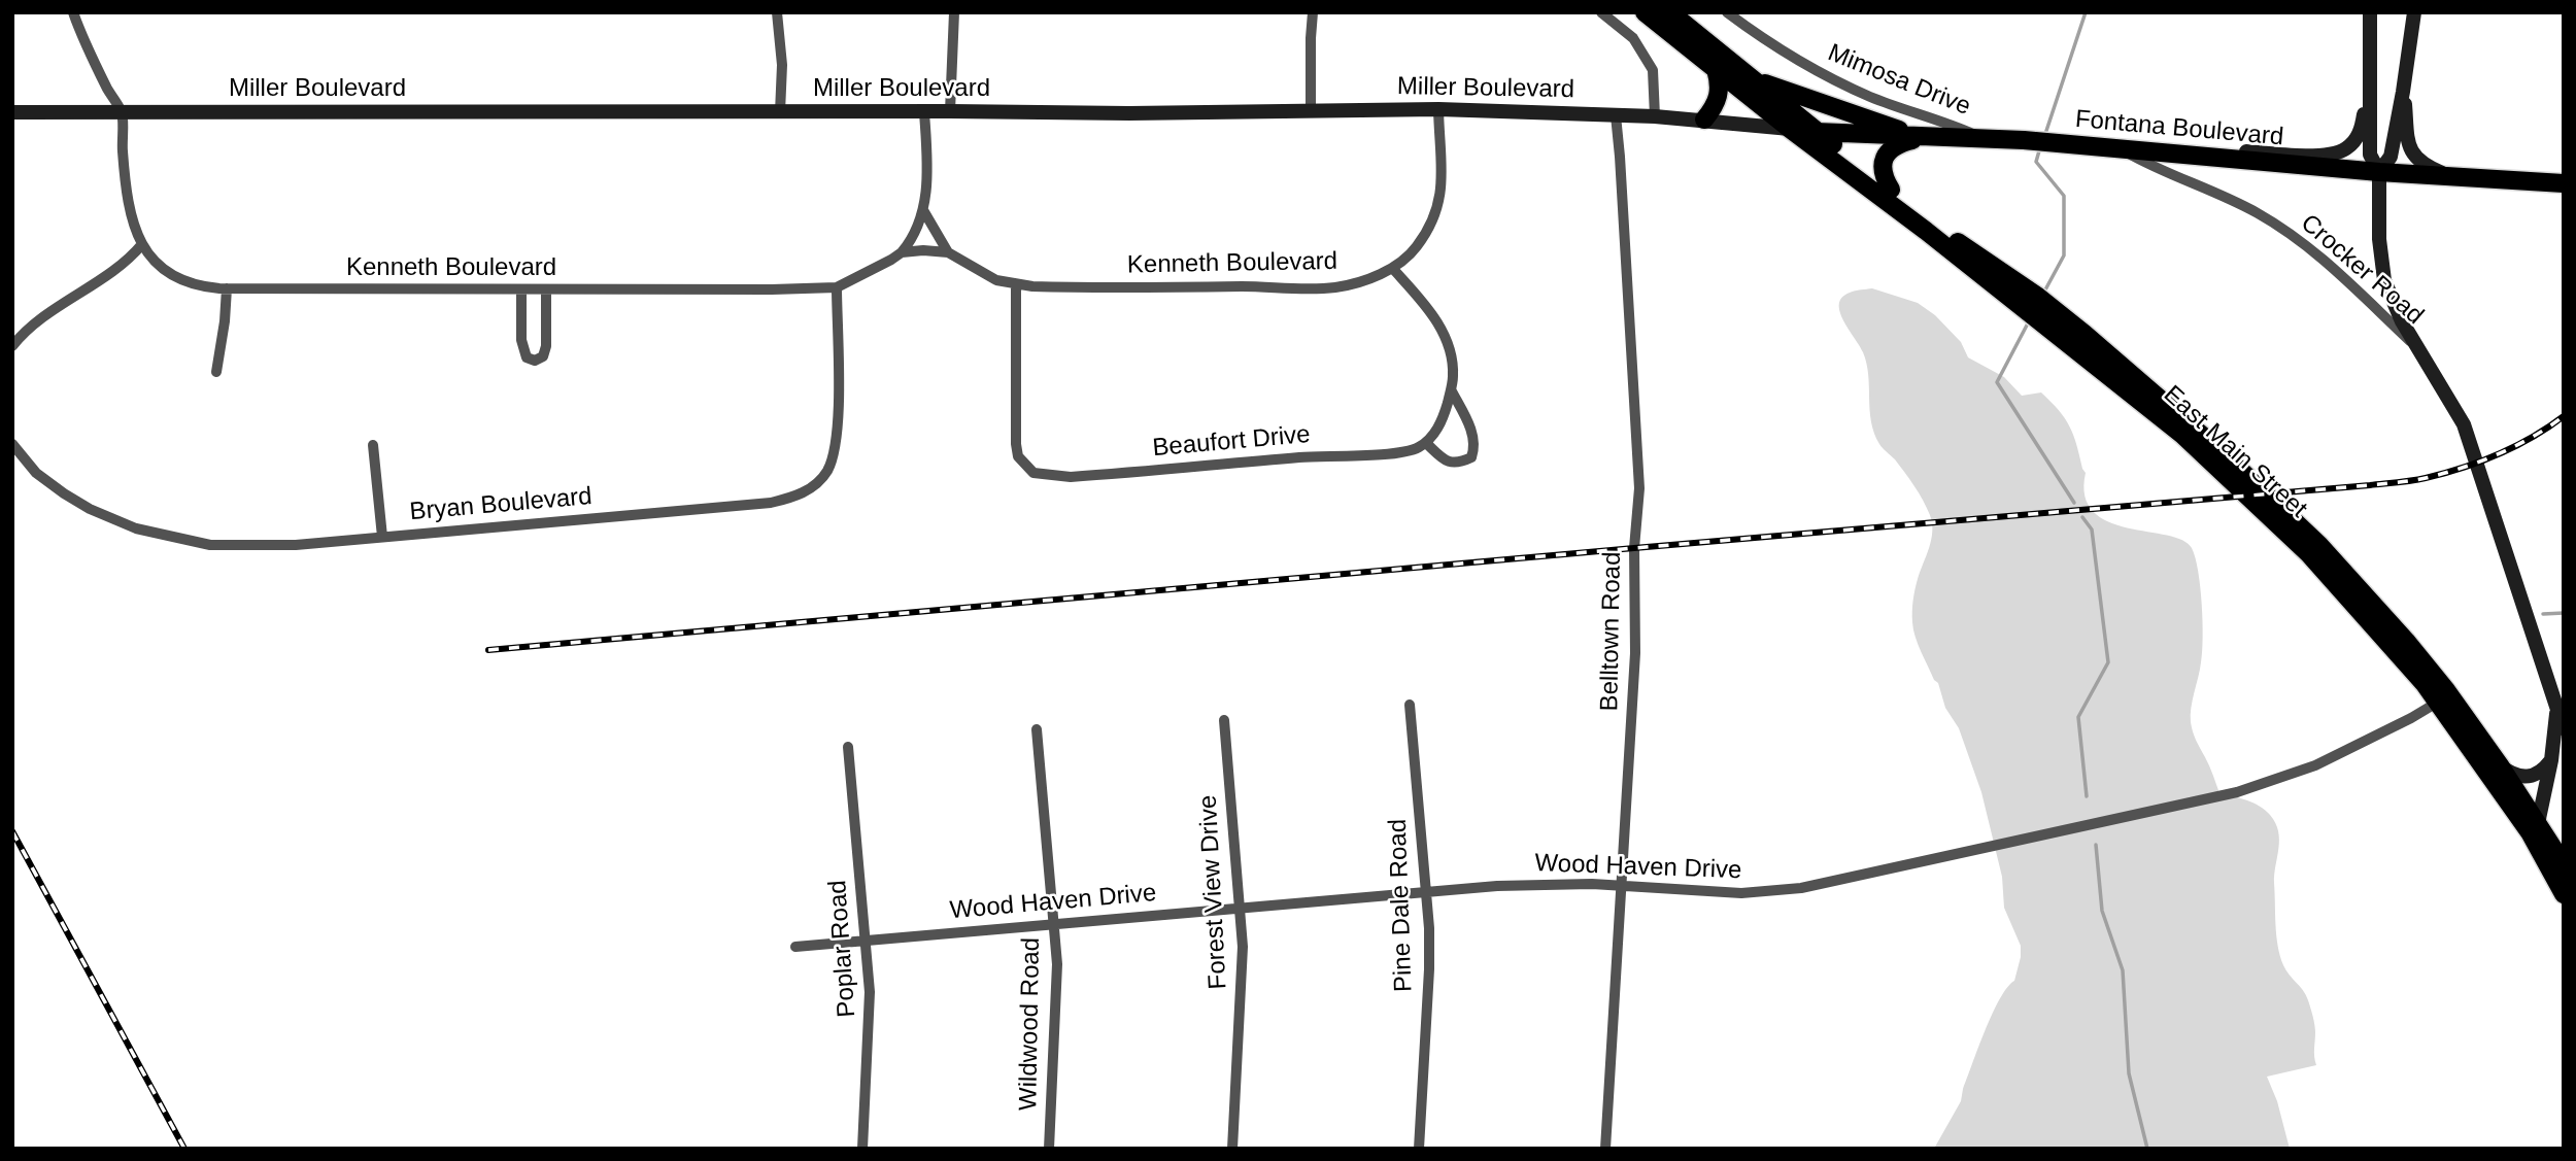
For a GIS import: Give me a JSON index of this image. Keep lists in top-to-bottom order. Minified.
{"streets":{"main road":["Fontana Boulevard","East Main Street"],"street":["Mimosa Drive","Miller Boulevard","Kenneth Boulevard","Crocker Road","Beaufort Drive","Bryan Boulevard","Belltown Road","Wood Haven Drive","Forest View Drive","Pine Dale Road","Poplar Road","Wildwood Road"]},"crossings":[["Mimosa Drive","Fontana Boulevard"],["Miller Boulevard","Fontana Boulevard"],["Miller Boulevard","Kenneth Boulevard"],["Miller Boulevard","East Main Street"],["Miller Boulevard","Belltown Road"],["Fontana Boulevard","Crocker Road"],["Fontana Boulevard","East Main Street"],["Kenneth Boulevard","Beaufort Drive"],["Kenneth Boulevard","Bryan Boulevard"],["East Main Street","Wood Haven Drive"],["Belltown Road","Wood Haven Drive"],["Wood Haven Drive","Forest View Drive"],["Wood Haven Drive","Pine Dale Road"],["Wood Haven Drive","Poplar Road"],["Wood Haven Drive","Wildwood Road"]]}
